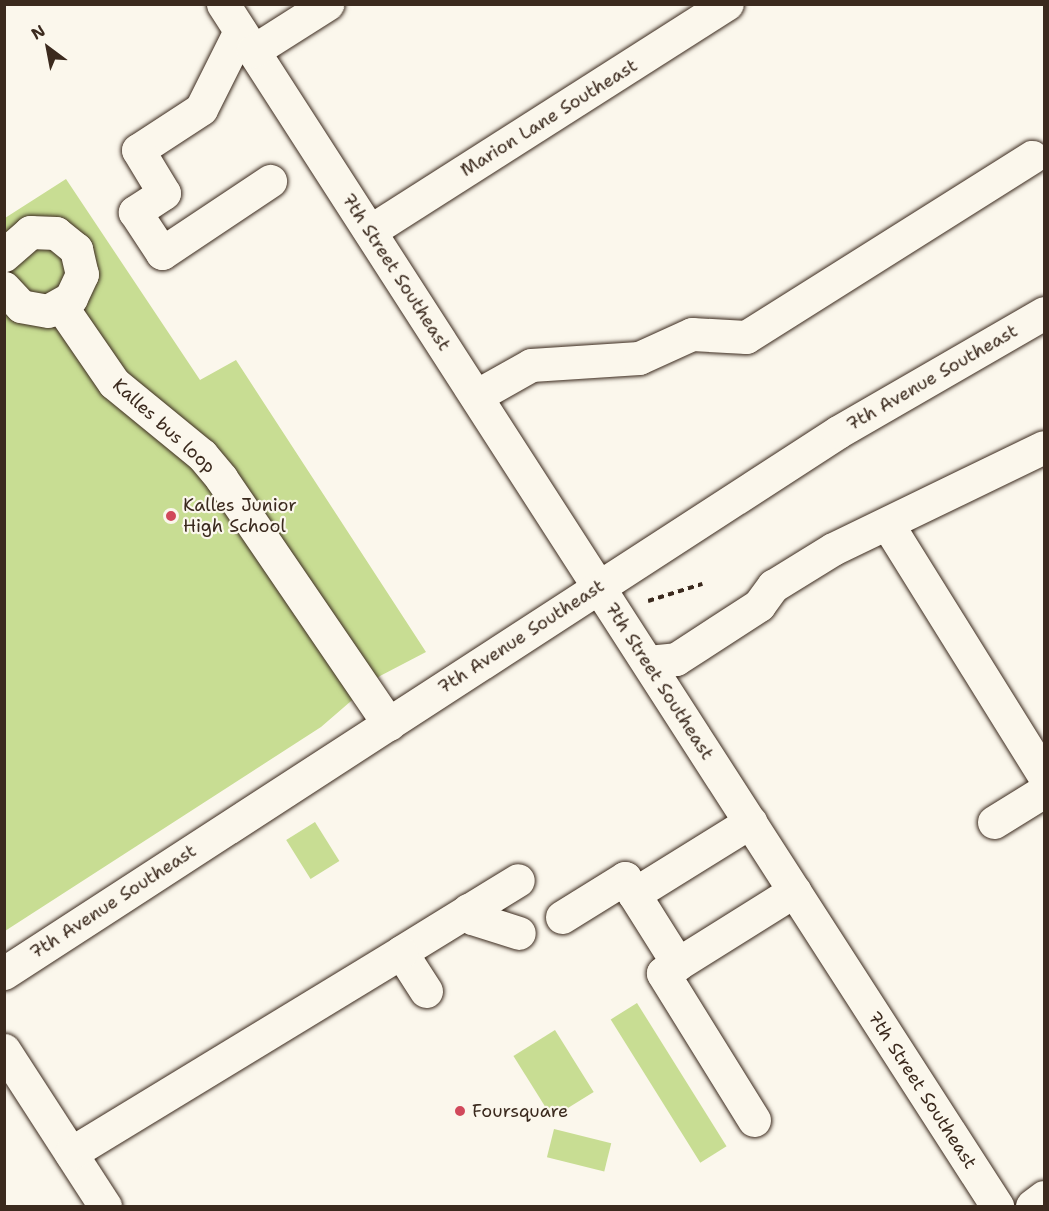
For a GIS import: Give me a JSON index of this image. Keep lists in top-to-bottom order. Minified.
{"streets":{"street":["Marion Lane Southeast","7th Street Southeast","7th Avenue Southeast","Kalles bus loop"]},"crossings":[["Marion Lane Southeast","7th Street Southeast"],["7th Street Southeast","7th Avenue Southeast"],["7th Avenue Southeast","Kalles bus loop"]],"places":["Kalles Junior High School","Foursquare"],"north":"top left"}
